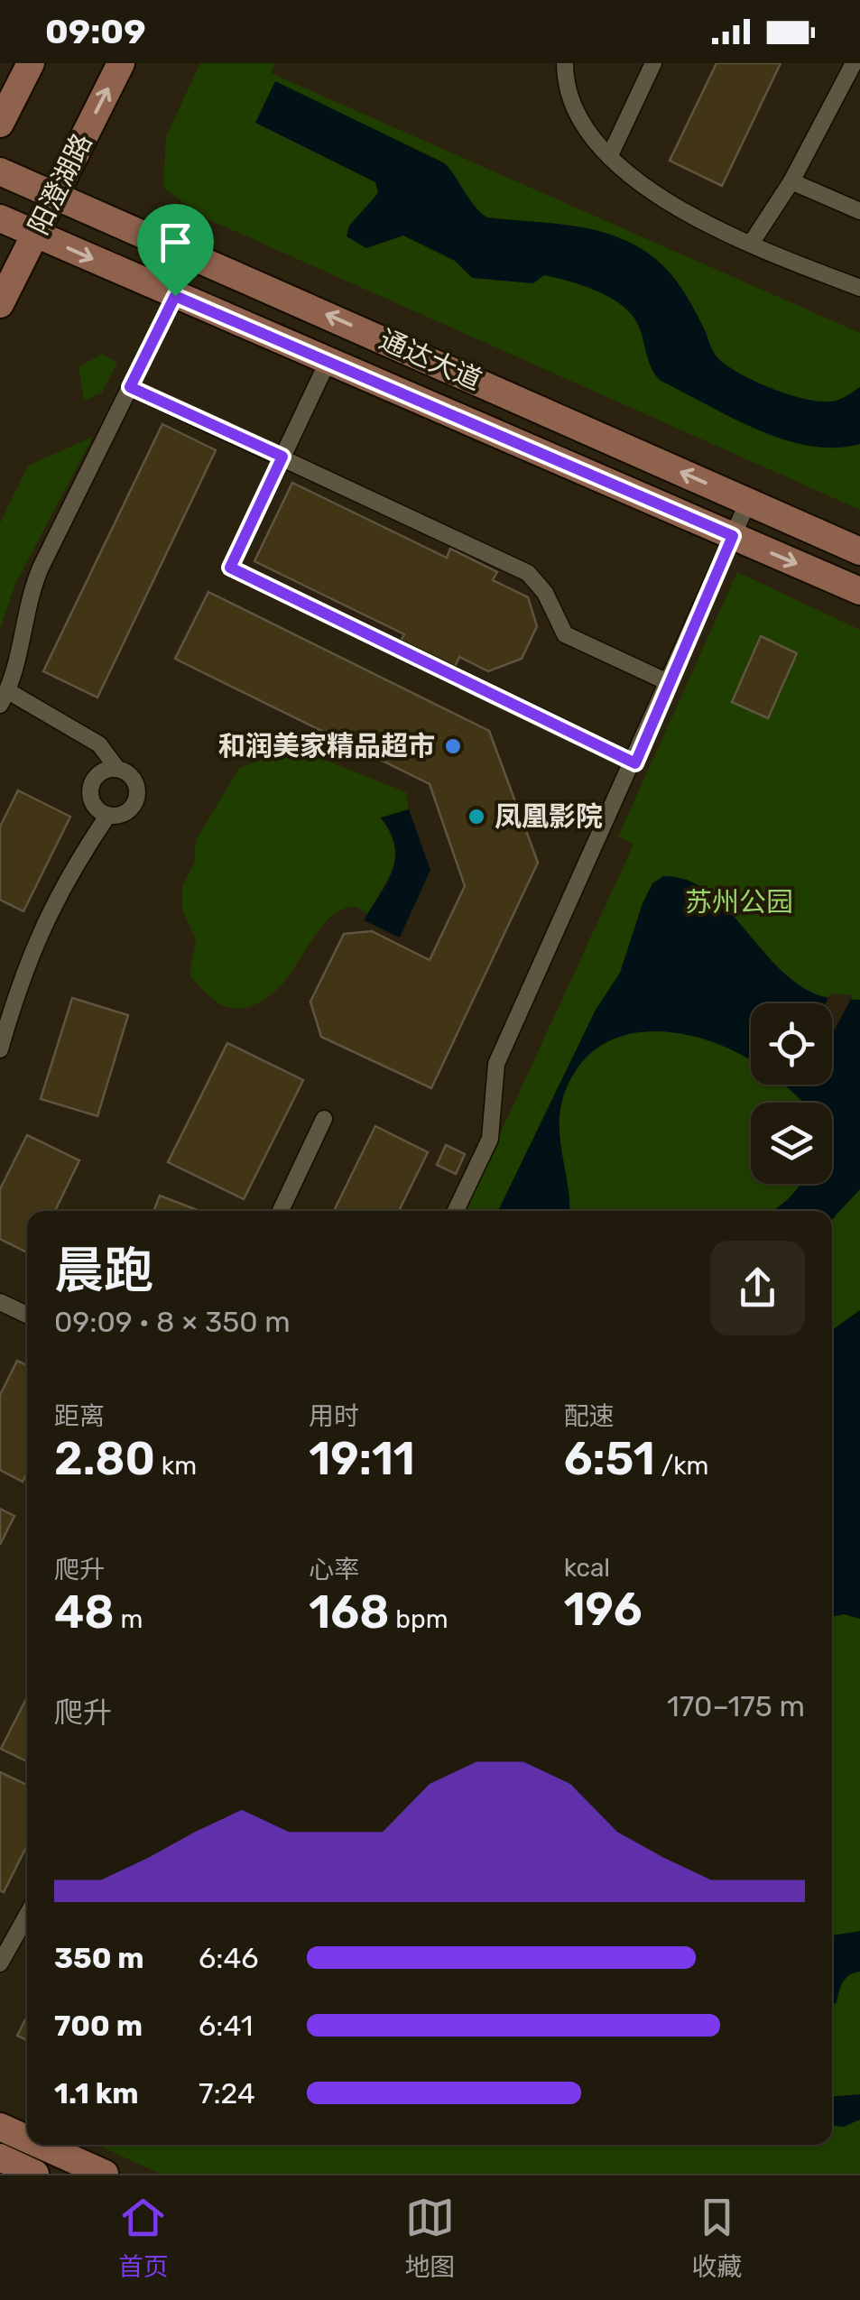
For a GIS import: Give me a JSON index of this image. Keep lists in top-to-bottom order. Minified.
{"streets":{"main road":["阳澄湖路","通达大道"]},"crossings":[["阳澄湖路","通达大道"]],"parks":["苏州公园"],"places":["和润美家精品超市","凤凰影院"],"page":{"status":"09:09","heading":["晨跑","09:09 · 8 × 350 m"],"stats":[["距离","2.80 km"],["用时","19:11"],["配速","6:51 /km"],["爬升","48 m"],["心率","168 bpm"],["kcal","196"]],"chart":["爬升","170–175 m"],"list":[{"name":"350 m","note":"6:46"},{"name":"700 m","note":"6:41"},{"name":"1.1 km","note":"7:24"}],"tabs":["首页","地图","收藏"]}}
